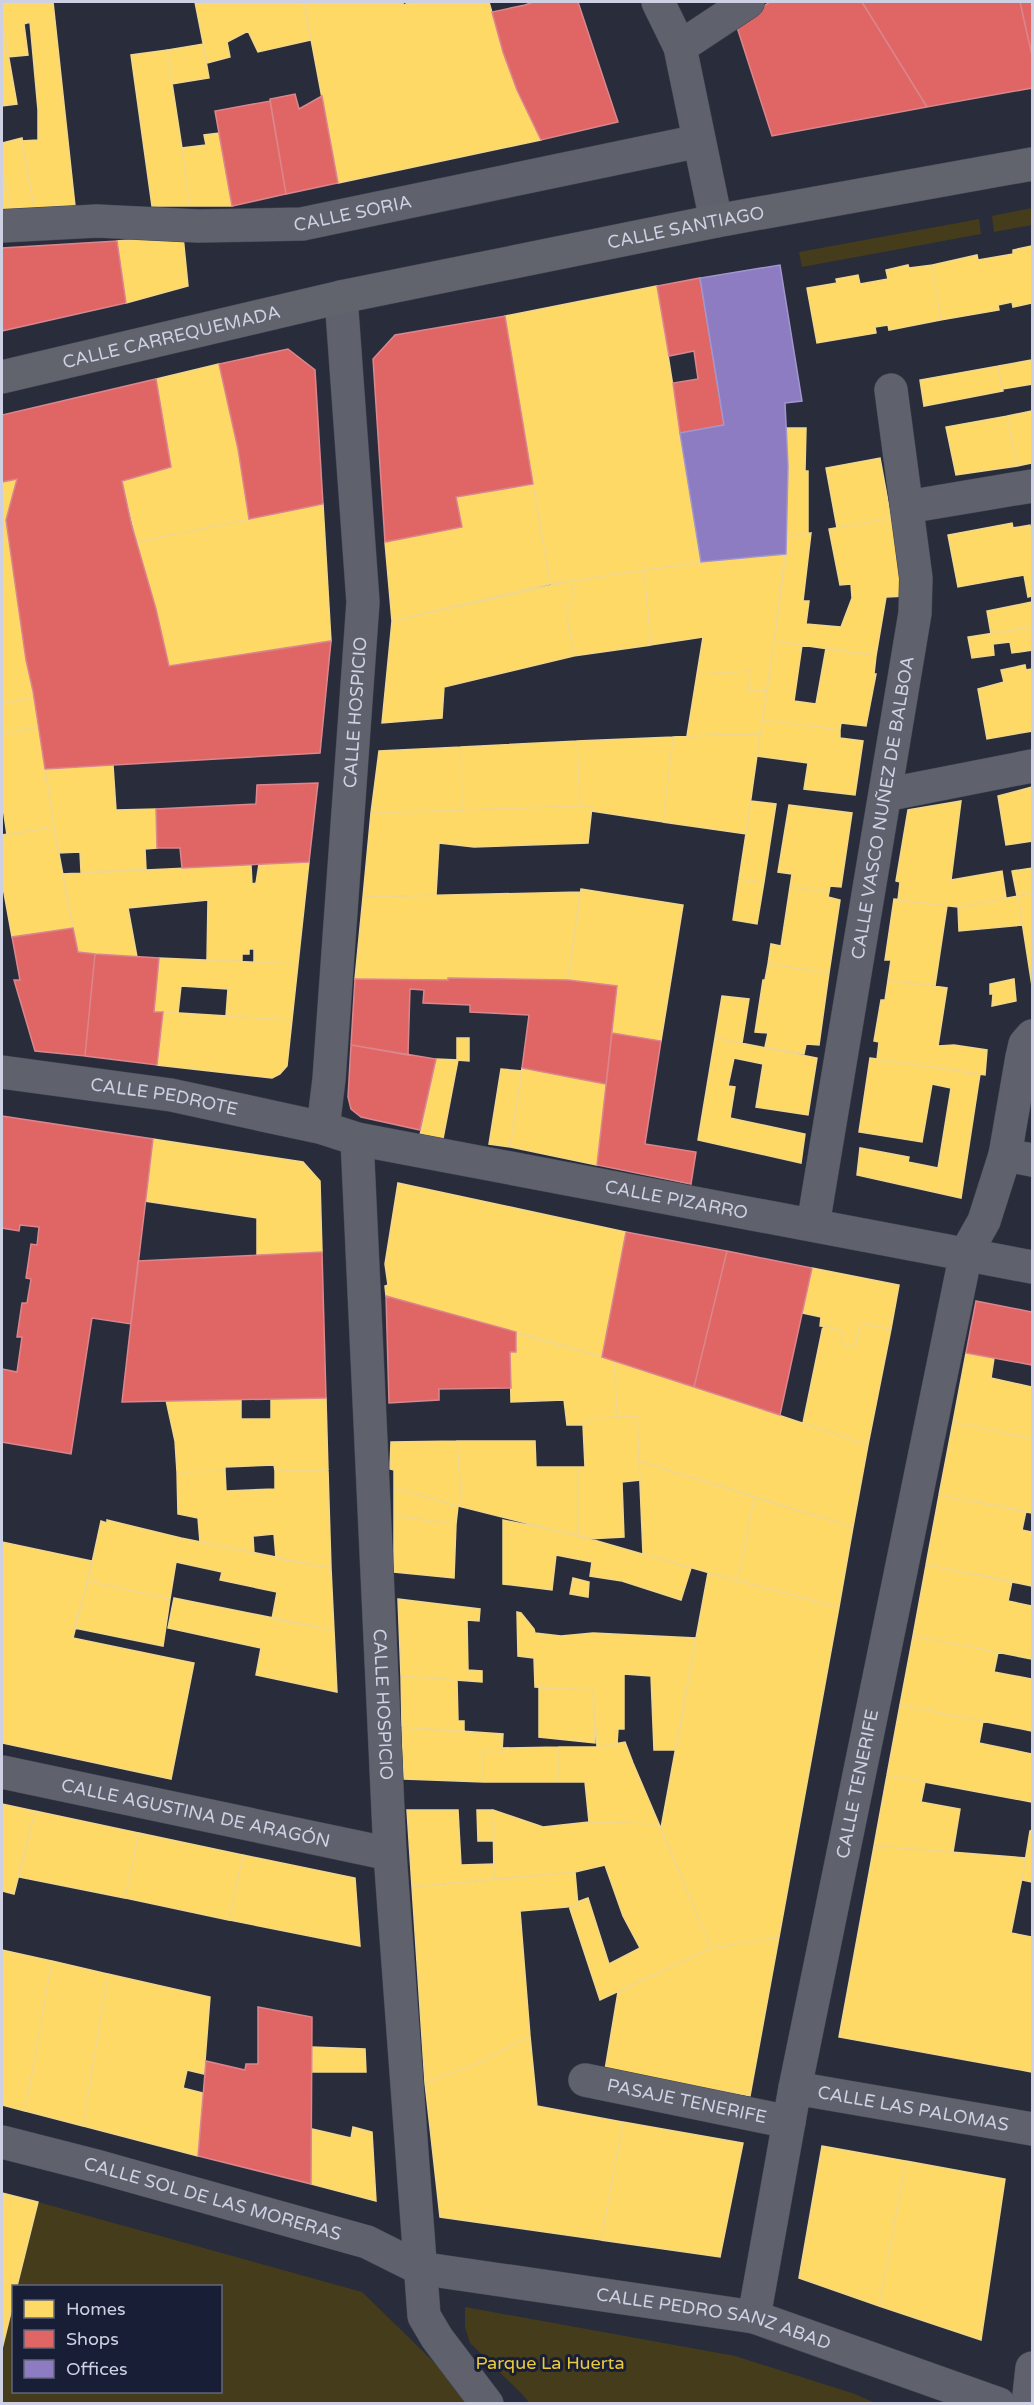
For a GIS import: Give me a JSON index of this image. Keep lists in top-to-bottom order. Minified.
{"streets":{"main road":["CALLE SANTIAGO","CALLE CARREQUEMADA"],"street":["CALLE SORIA","CALLE HOSPICIO","CALLE VASCO NUÑEZ DE BALBOA","CALLE PEDROTE","CALLE PIZARRO","CALLE TENERIFE","CALLE AGUSTINA DE ARAGÓN","PASAJE TENERIFE","CALLE LAS PALOMAS","CALLE SOL DE LAS MORERAS","CALLE PEDRO SANZ ABAD"]},"crossings":[["CALLE SANTIAGO","CALLE CARREQUEMADA"],["CALLE SANTIAGO","CALLE HOSPICIO"],["CALLE CARREQUEMADA","CALLE HOSPICIO"],["CALLE HOSPICIO","CALLE PEDROTE"],["CALLE HOSPICIO","CALLE PIZARRO"],["CALLE HOSPICIO","CALLE AGUSTINA DE ARAGÓN"],["CALLE HOSPICIO","CALLE SOL DE LAS MORERAS"],["CALLE HOSPICIO","CALLE PEDRO SANZ ABAD"],["CALLE VASCO NUÑEZ DE BALBOA","CALLE PIZARRO"],["CALLE PEDROTE","CALLE PIZARRO"],["CALLE PIZARRO","CALLE TENERIFE"],["CALLE TENERIFE","PASAJE TENERIFE"],["CALLE TENERIFE","CALLE LAS PALOMAS"],["CALLE TENERIFE","CALLE PEDRO SANZ ABAD"],["CALLE SOL DE LAS MORERAS","CALLE PEDRO SANZ ABAD"]],"parks":["Parque La Huerta"],"legend":["Homes","Shops","Offices"]}
